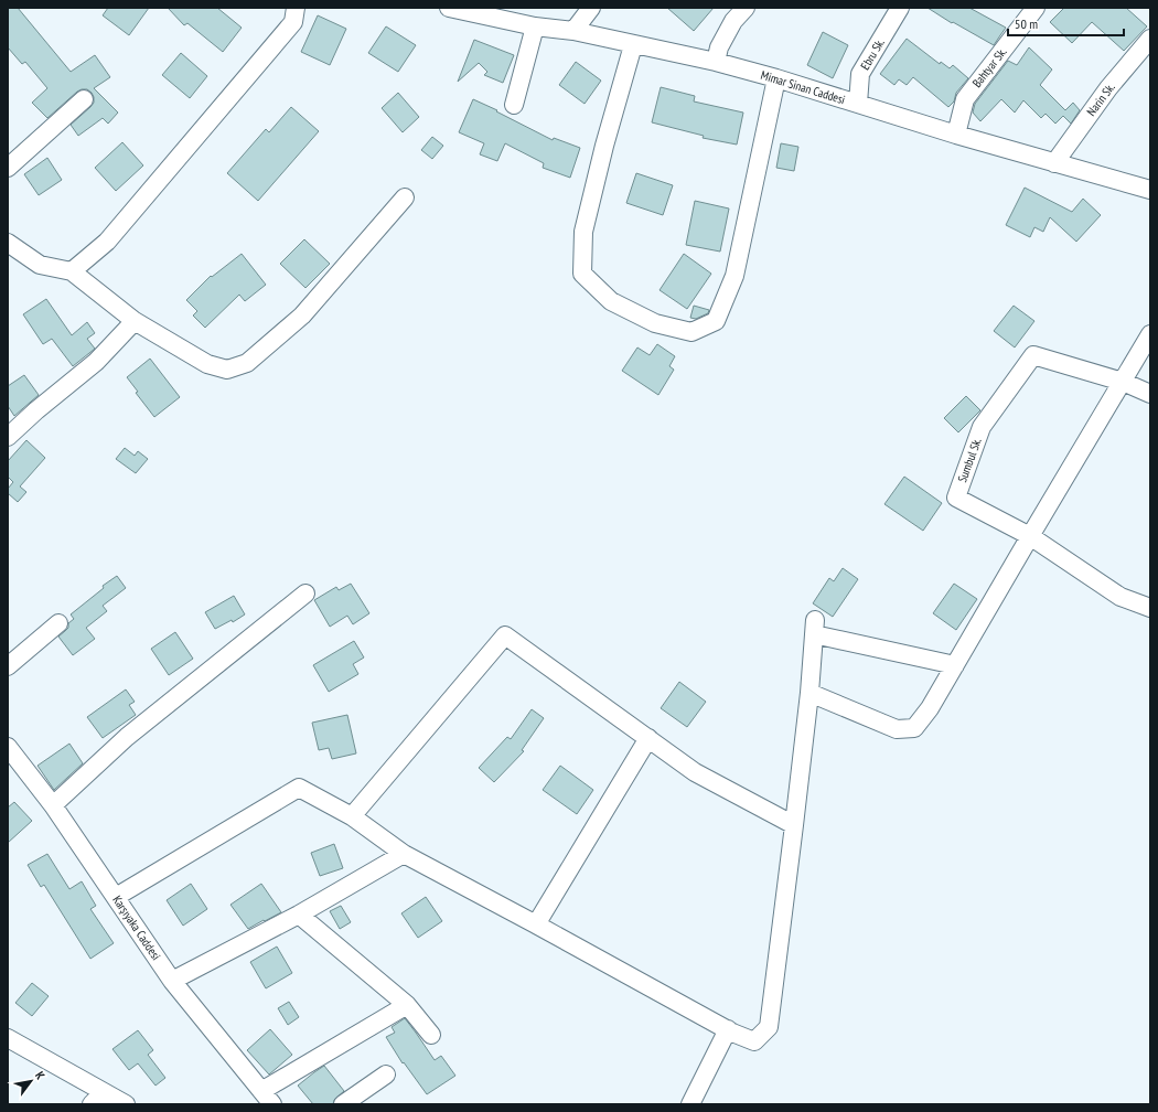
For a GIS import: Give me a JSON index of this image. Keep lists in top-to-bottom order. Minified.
{"streets":{"street":["Ebru Sk.","Bahtyar Sk.","Mimar Sinan Caddesi","Narin Sk.","Sumbul Sk.","Karşıyaka Caddesi"]},"crossings":[["Ebru Sk.","Mimar Sinan Caddesi"],["Bahtyar Sk.","Mimar Sinan Caddesi"],["Mimar Sinan Caddesi","Narin Sk."]],"scale_bar":"50 m","north":"top right"}
